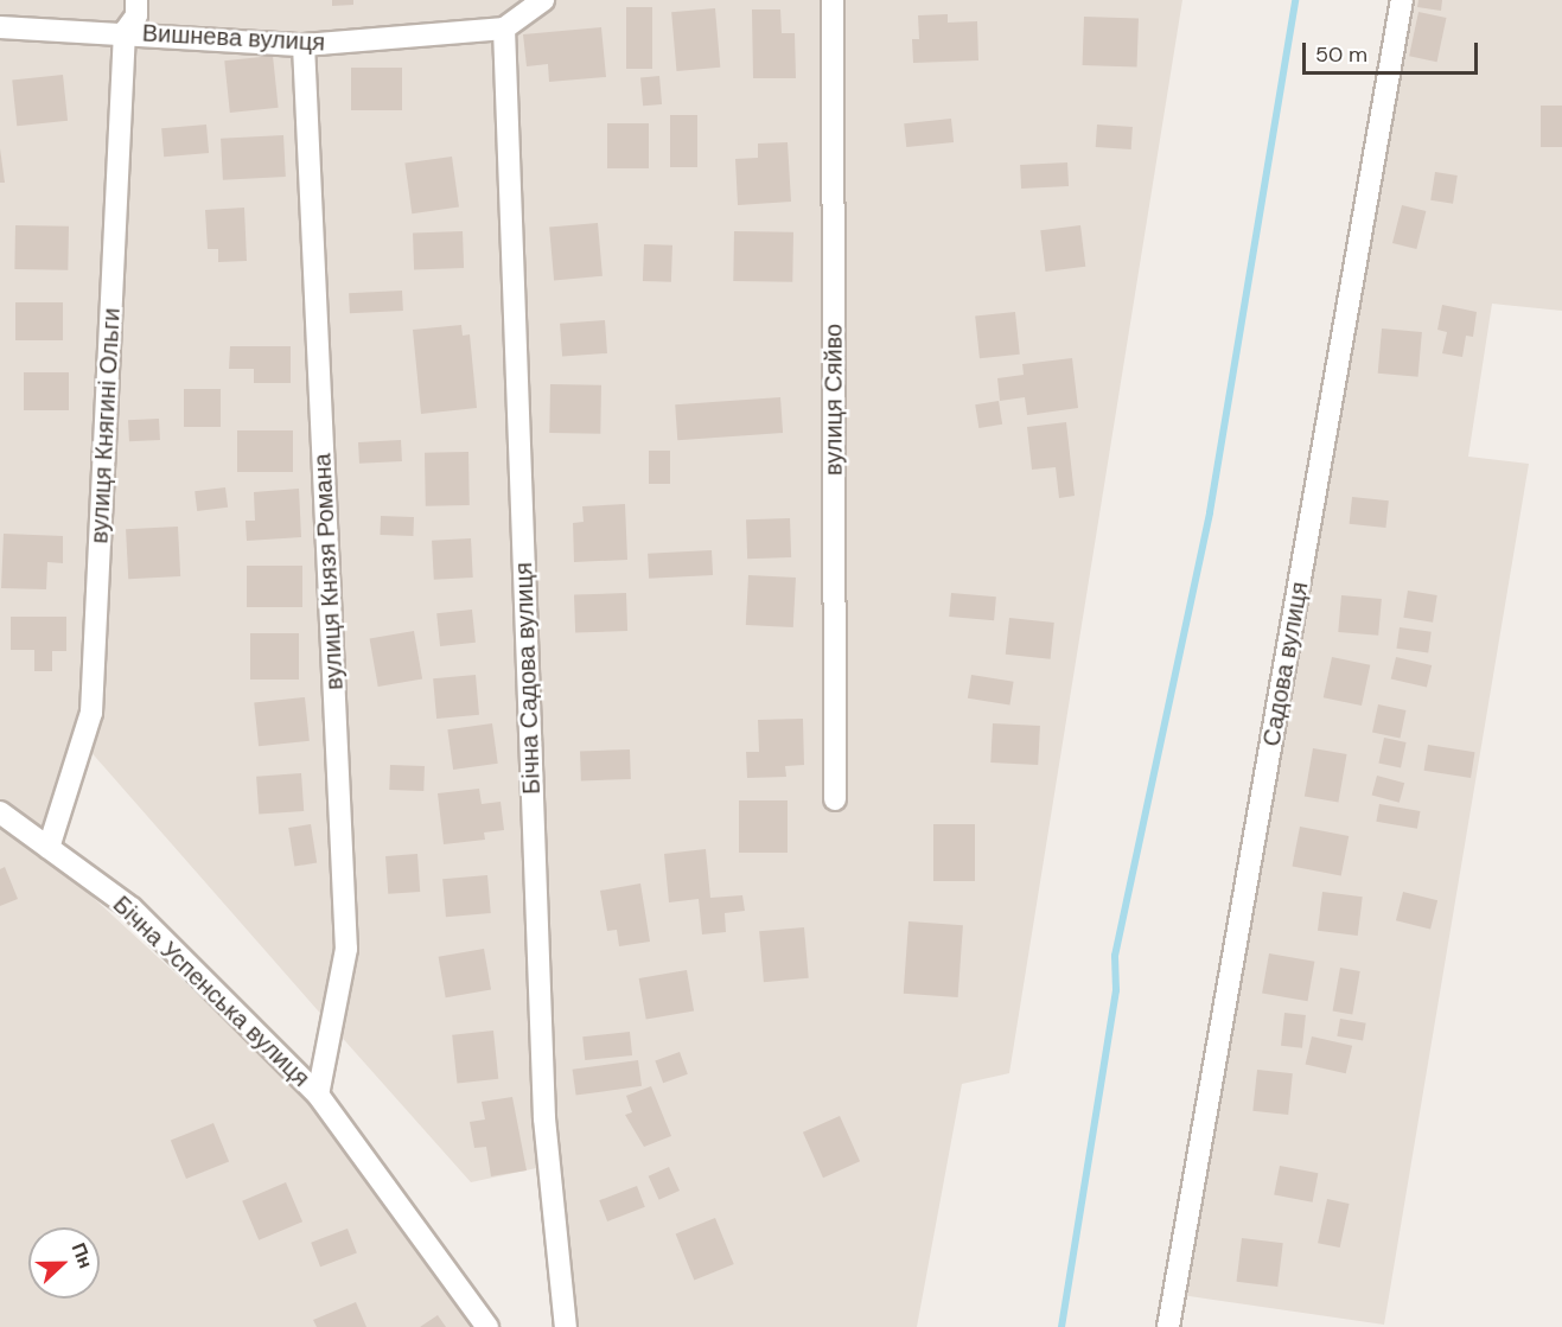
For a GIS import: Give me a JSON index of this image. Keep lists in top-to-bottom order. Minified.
{"streets":{"street":["Вишнева вулиця","вулиця Сяйво","вулиця Княгині Ольги","вулиця Князя Романа","Садова вулиця","Бічна Садова вулиця","Бічна Успенська вулиця"]},"crossings":[["Вишнева вулиця","вулиця Княгині Ольги"],["Вишнева вулиця","вулиця Князя Романа"],["Вишнева вулиця","Бічна Садова вулиця"],["вулиця Княгині Ольги","Бічна Успенська вулиця"],["вулиця Князя Романа","Бічна Успенська вулиця"]],"scale_bar":"50 m","north":"right"}
